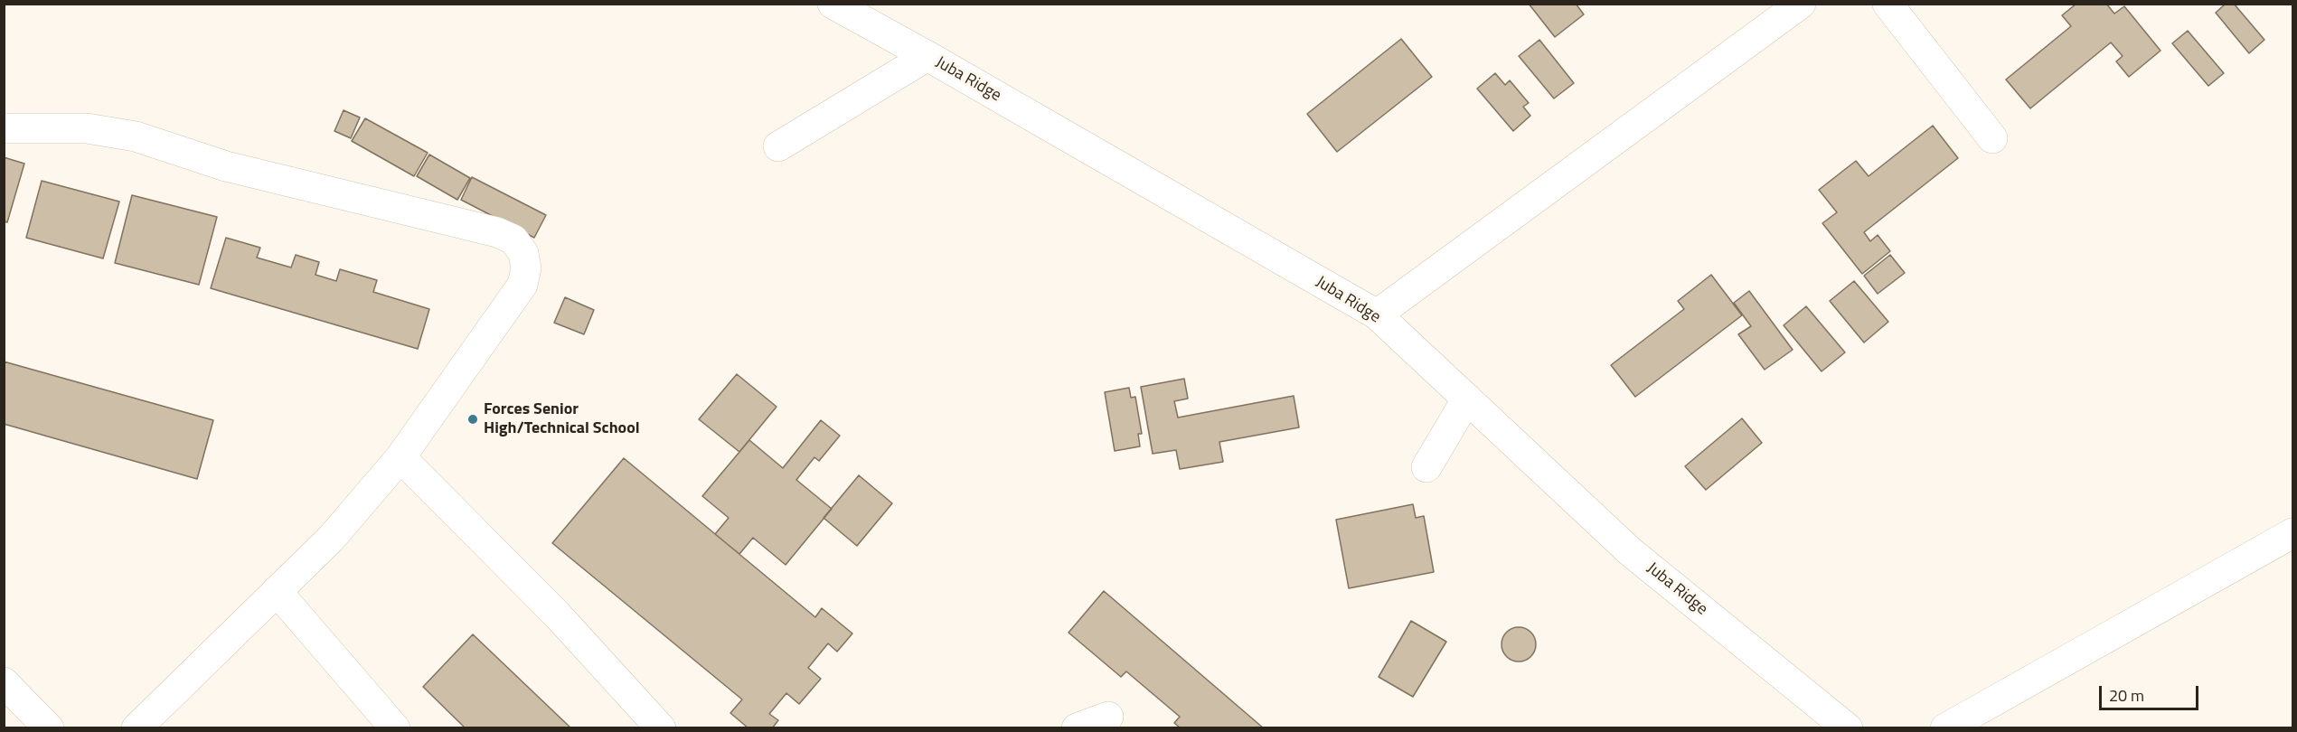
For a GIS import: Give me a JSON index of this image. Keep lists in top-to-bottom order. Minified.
{"streets":{"street":["Juba Ridge"]},"places":["Forces Senior High/Technical School"],"scale_bar":"20 m"}
